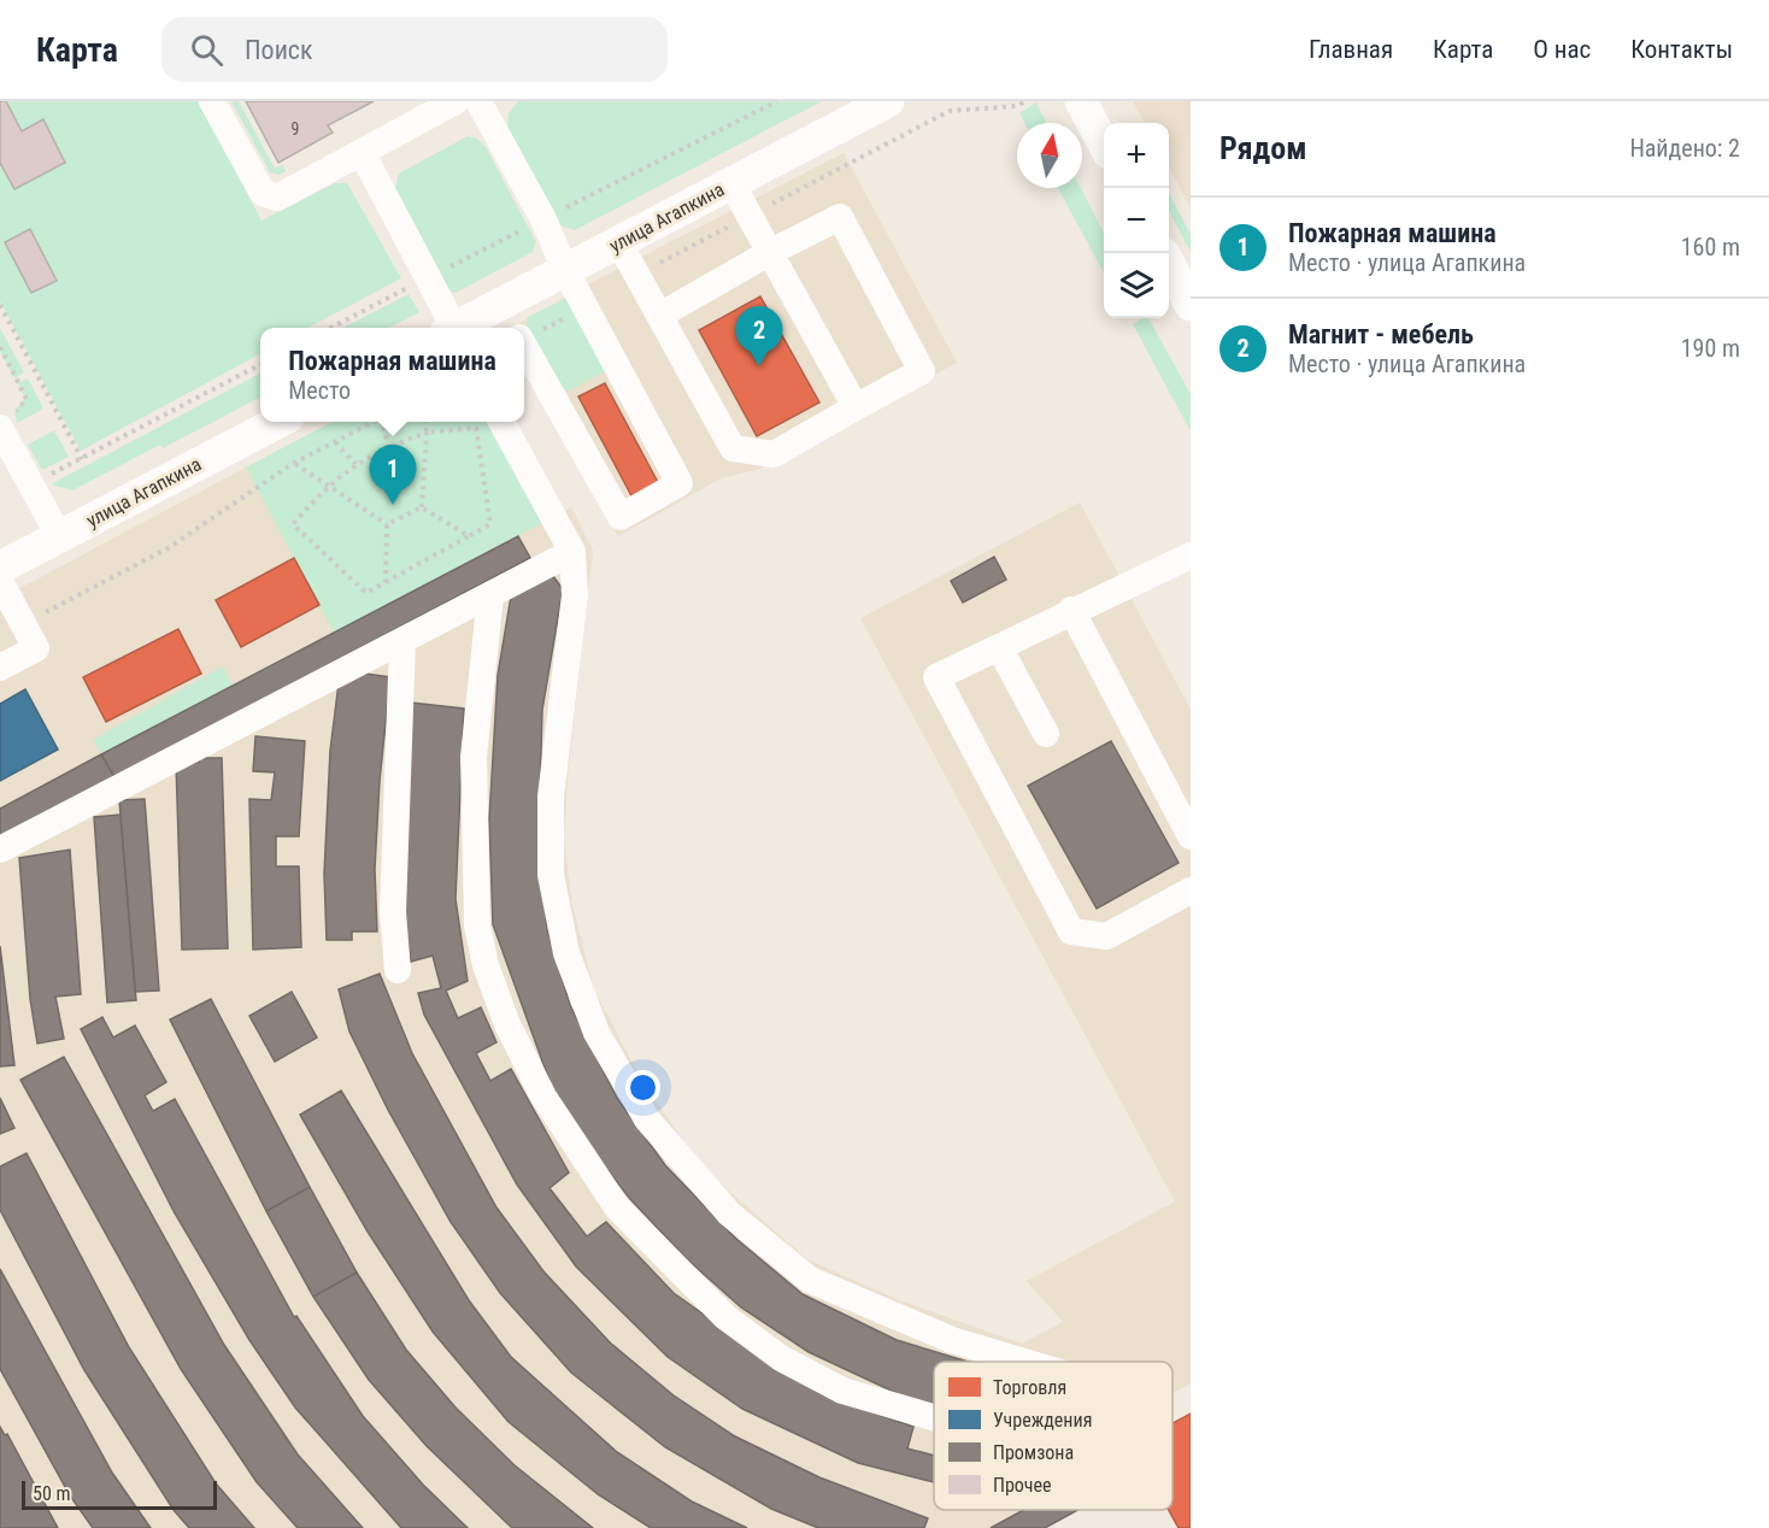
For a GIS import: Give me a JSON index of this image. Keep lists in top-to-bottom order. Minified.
{"streets":{"main road":["улица Агапкина"]},"house_numbers":["9"],"legend":["Торговля","Учреждения","Промзона","Прочее"],"scale_bar":"50 m","north":"top","page":{"header":"Карта","search":"Поиск","nav":["Главная","Карта","О нас","Контакты"],"heading":["Рядом","Найдено: 2"],"map_buttons":["+","−"],"list":[{"mark":"1","name":"Пожарная машина","note":"Место · улица Агапкина","value":"160 m"},{"mark":"2","name":"Магнит - мебель","note":"Место · улица Агапкина","value":"190 m"}],"pins":["2","1"],"popup":["Пожарная машина","Место"],"scale":"50 m"}}
